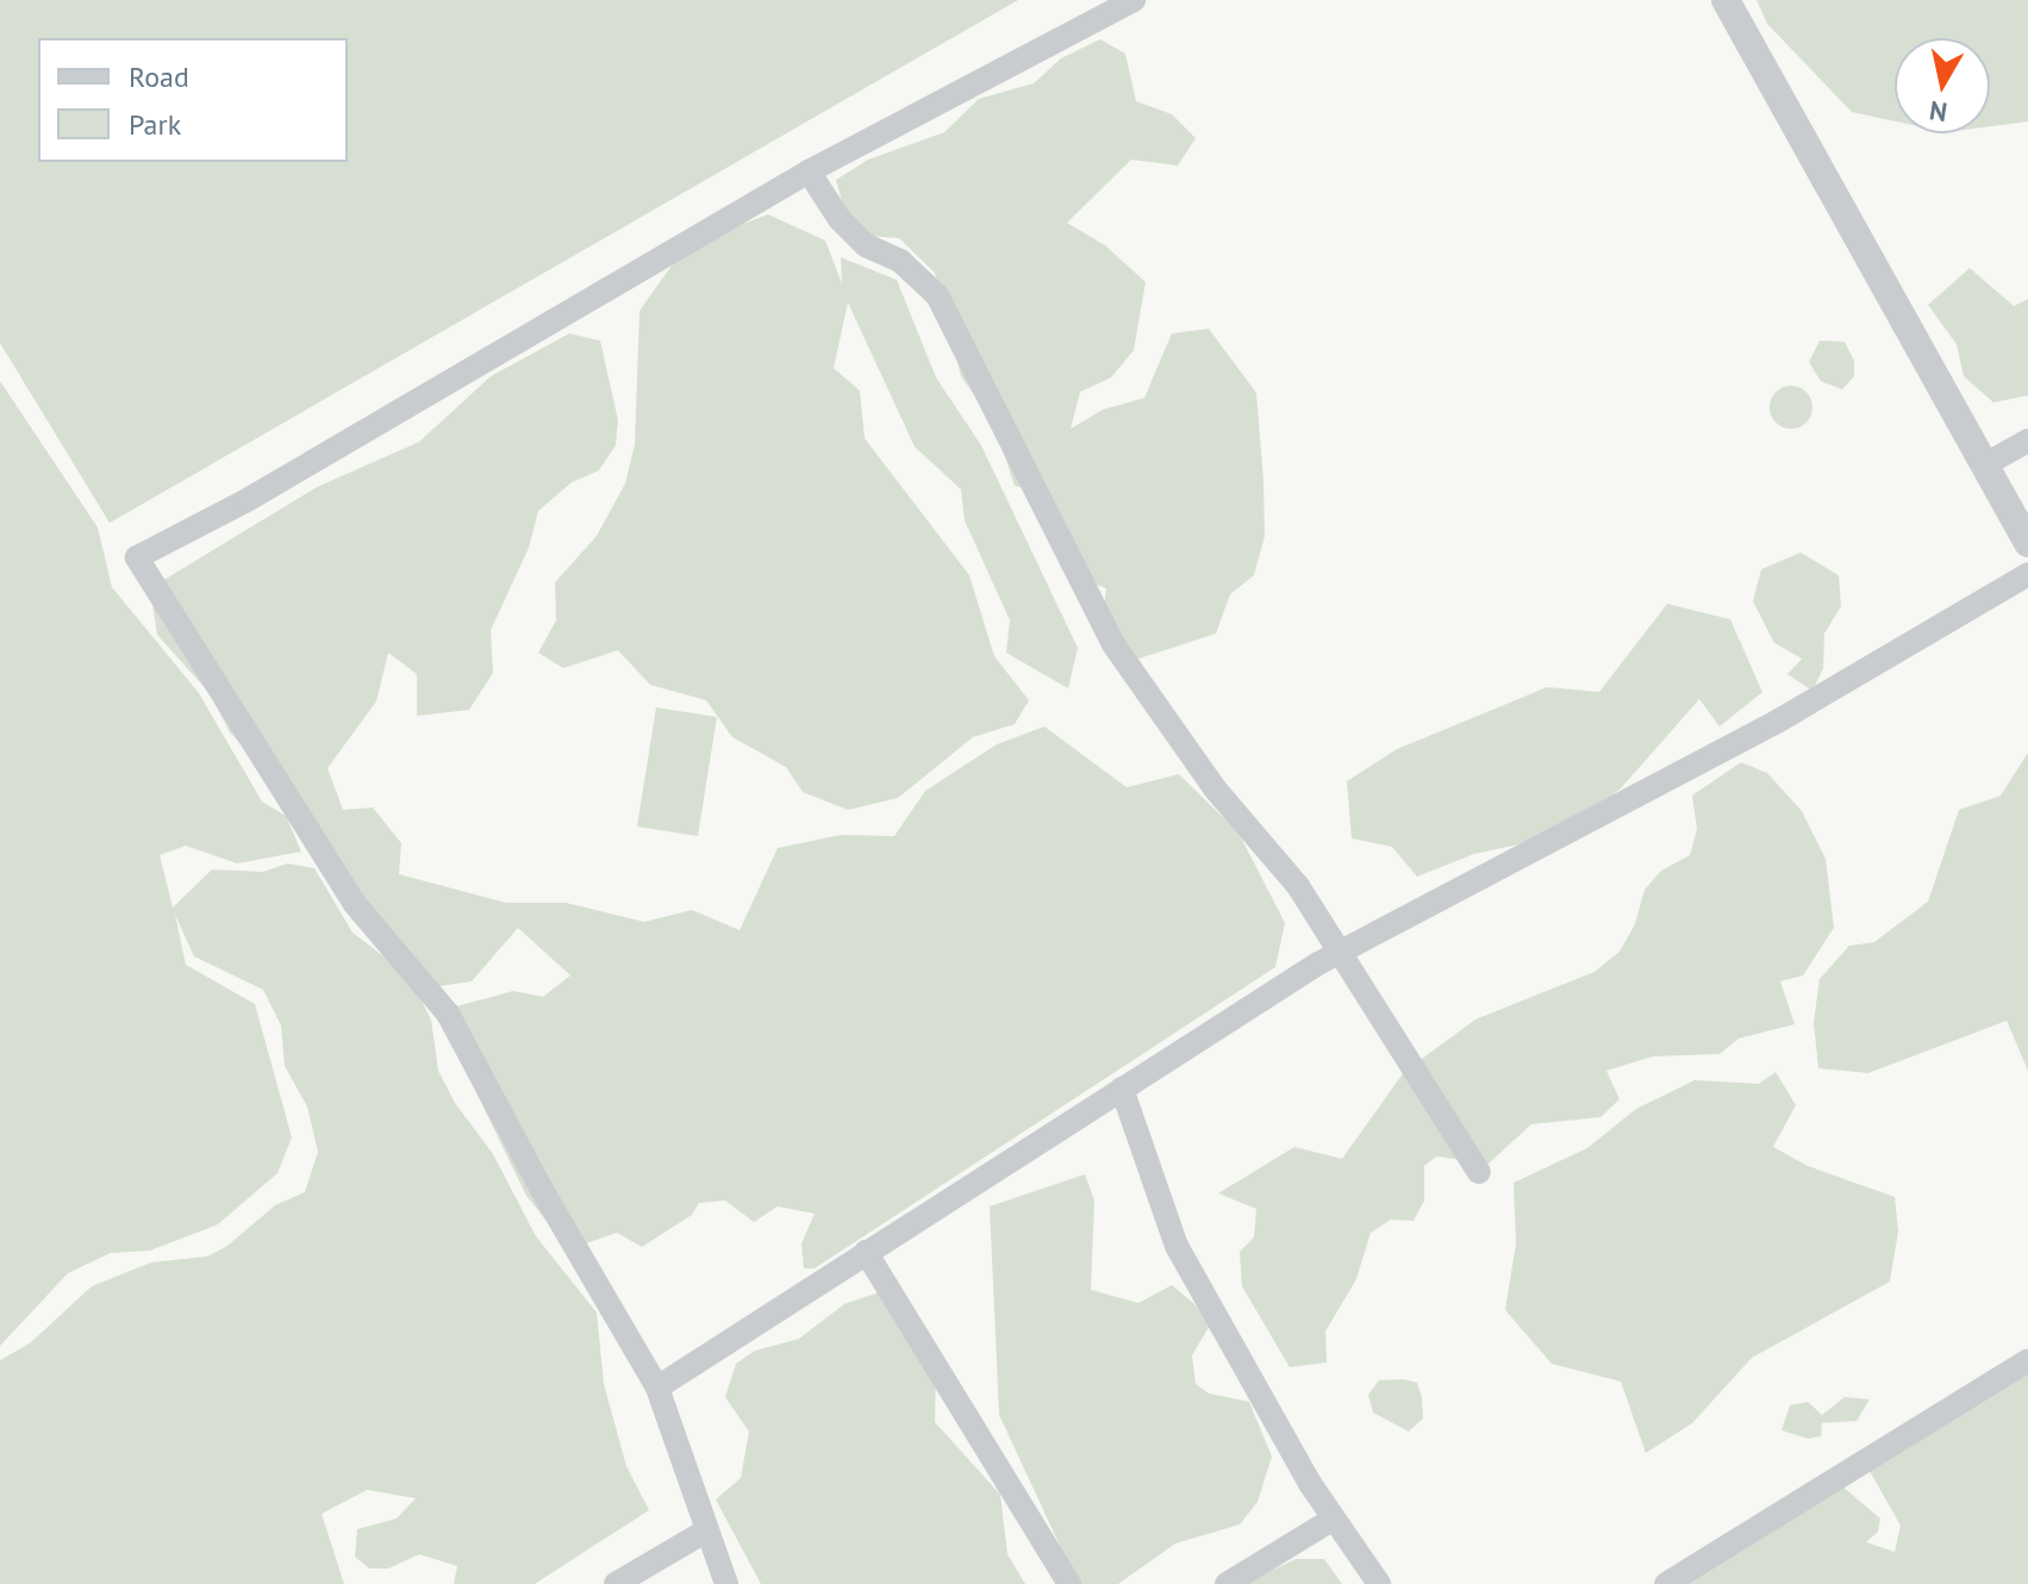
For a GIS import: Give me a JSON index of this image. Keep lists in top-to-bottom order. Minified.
{"legend":["Road","Park"],"north":"bottom"}
